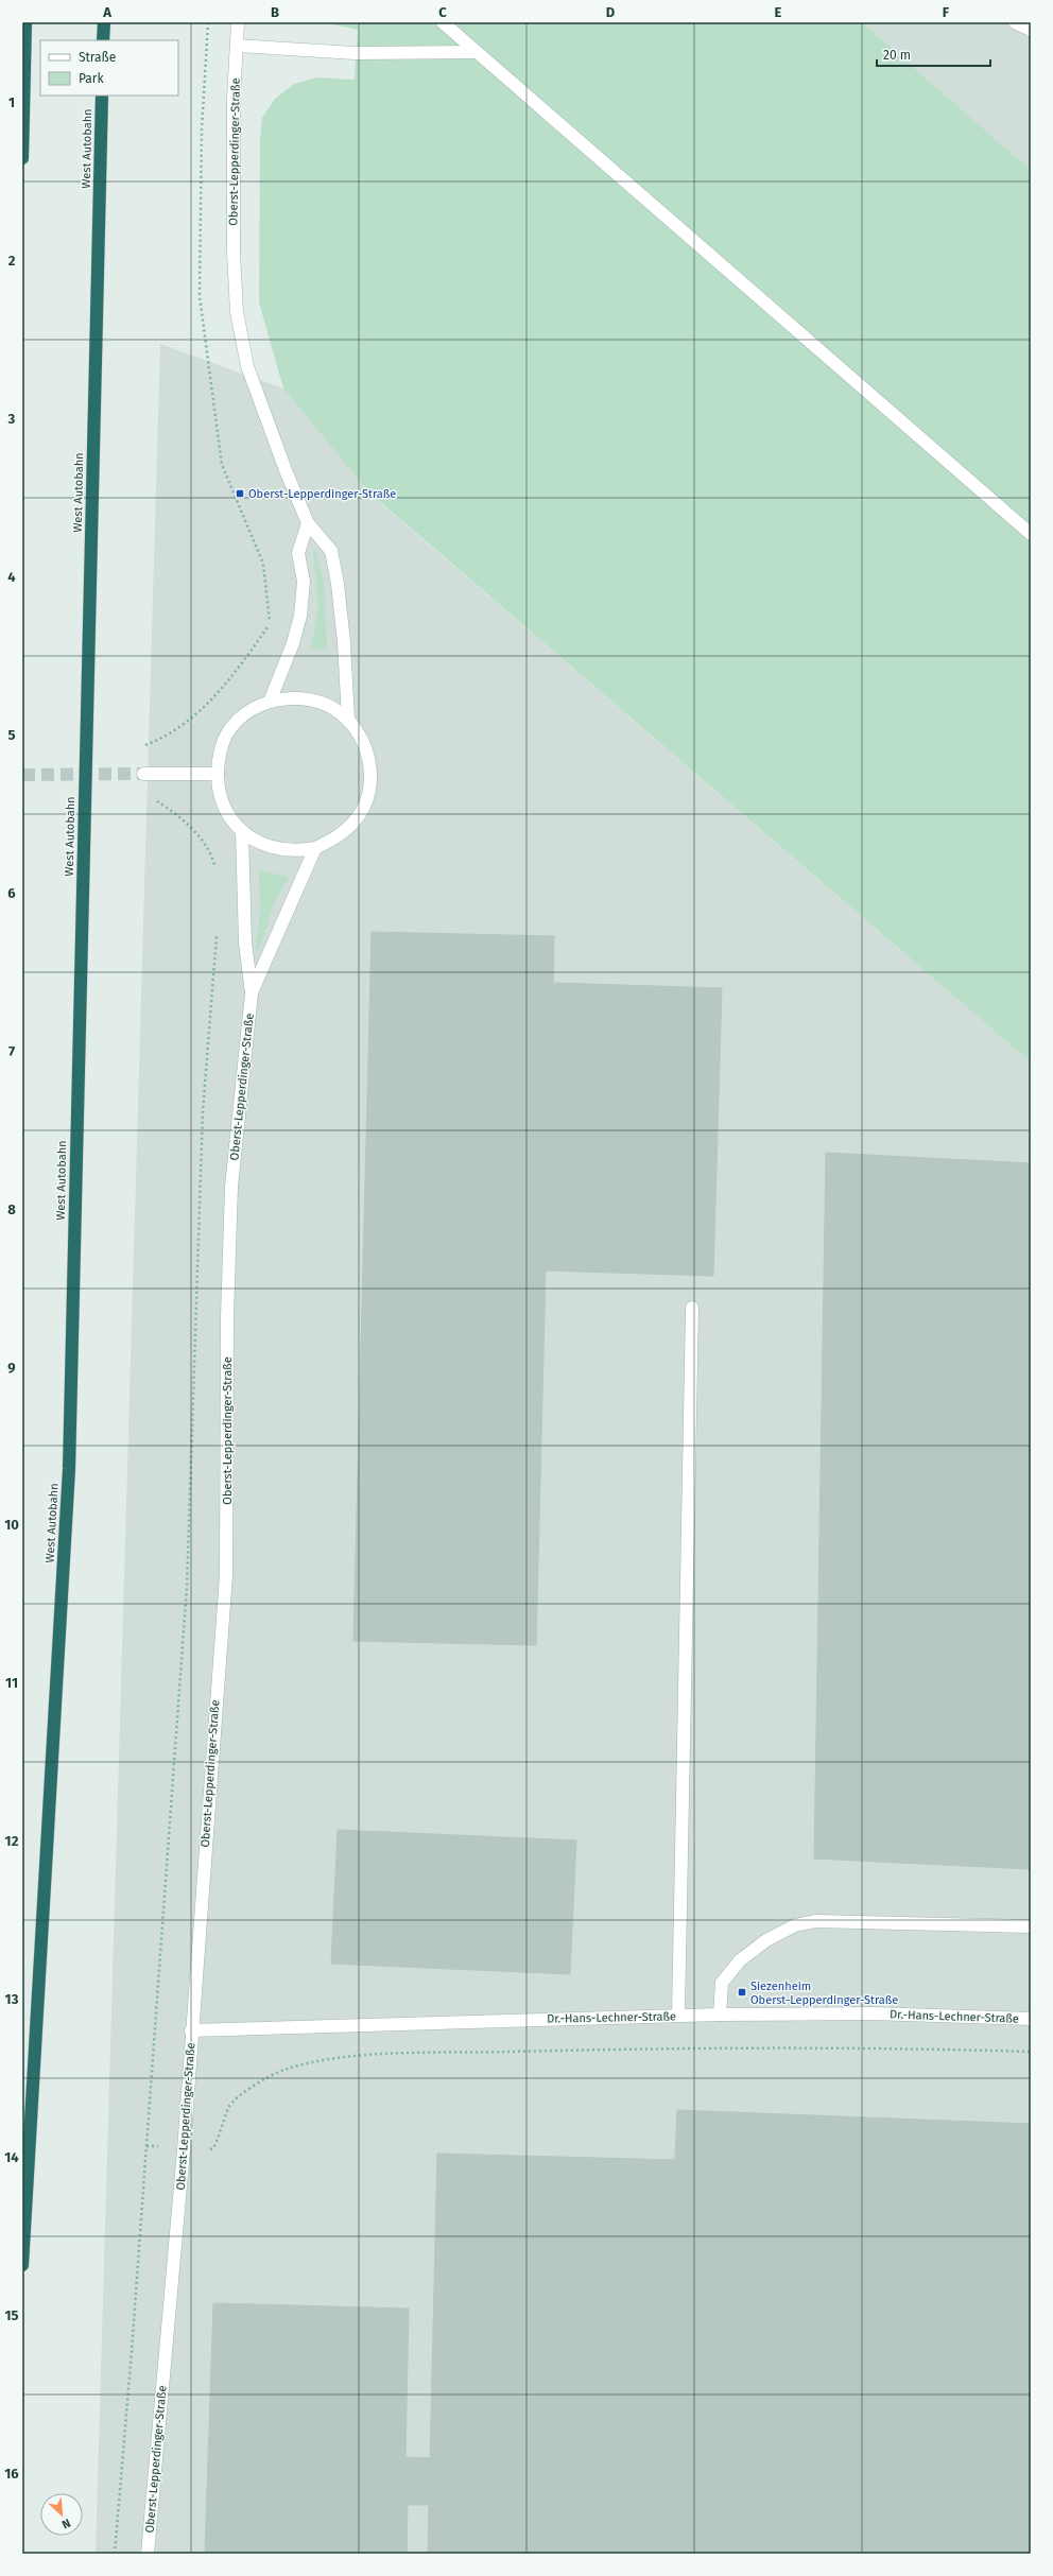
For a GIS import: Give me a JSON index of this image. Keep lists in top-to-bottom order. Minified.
{"streets":{"highway":["West Autobahn"],"street":["Oberst-Lepperdinger-Straße","Dr.-Hans-Lechner-Straße"]},"crossings":[["Oberst-Lepperdinger-Straße","Dr.-Hans-Lechner-Straße"]],"places":{"transit":["Oberst-Lepperdinger-Straße","Siezenheim Oberst-Lepperdinger-Straße"]},"legend":["Straße","Park"],"scale_bar":"20 m","north":"bottom right","grid":{"columns":["A","B","C","D","E","F"],"rows":["1","2","3","4","5","6","7","8","9","10","11","12","13","14","15","16"]}}
